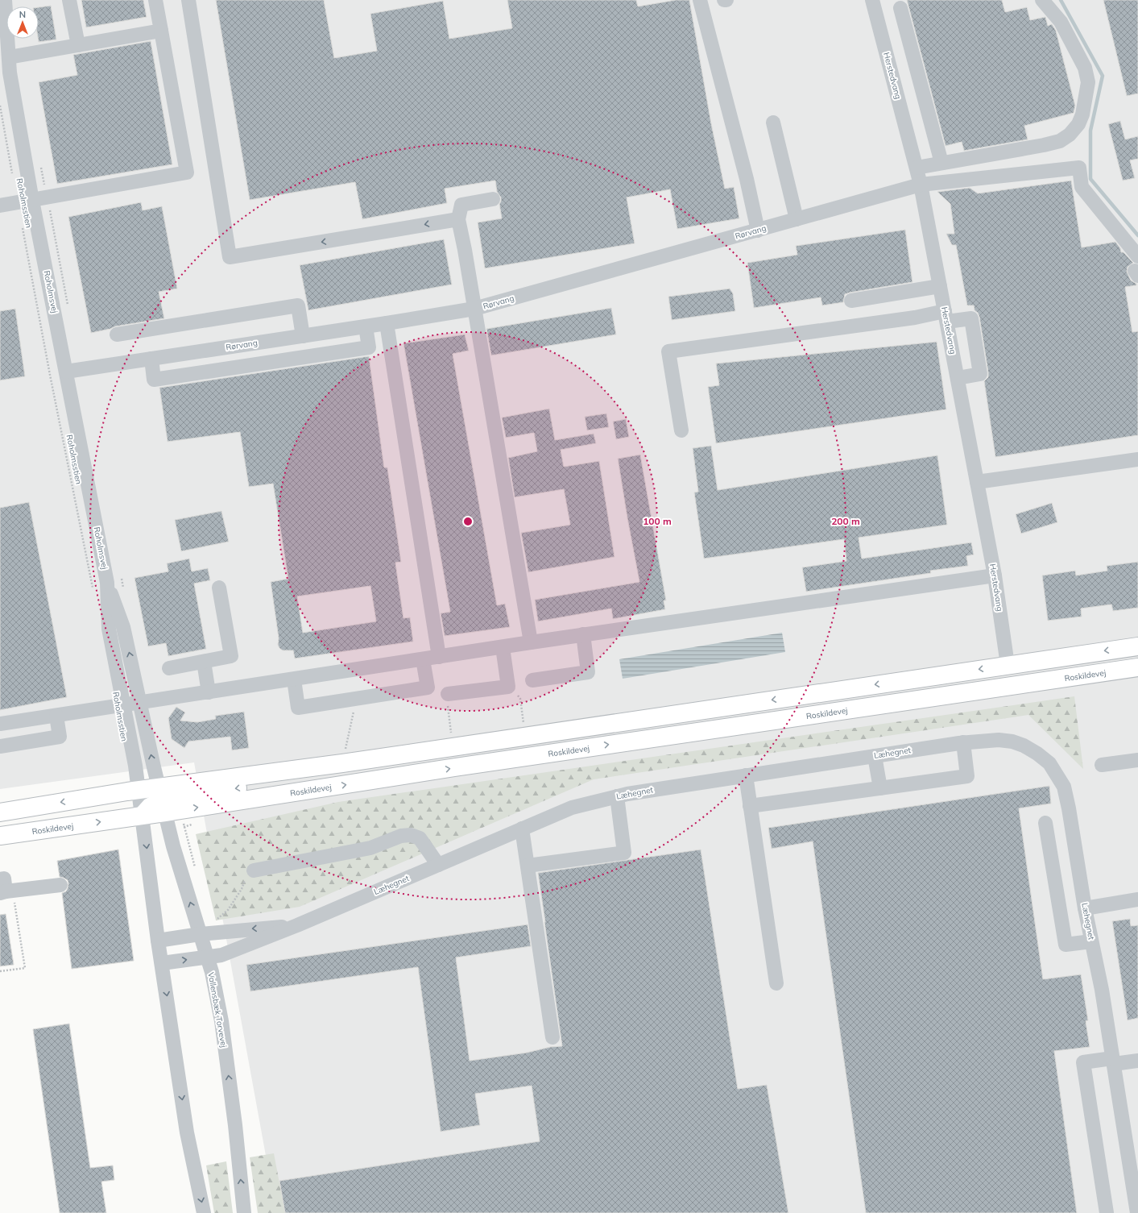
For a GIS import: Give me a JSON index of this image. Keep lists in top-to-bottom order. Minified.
{"streets":{"main road":["Roskildevej"],"street":["Herstedvang","Rørvang","Roholmsvej","Læhegnet","Vallensbæk Torvevej"],"path":["Roholmsstien"]},"crossings":[["Herstedvang","Rørvang"],["Herstedvang","Roskildevej"],["Rørvang","Roholmsvej"],["Roholmsvej","Roskildevej"],["Roholmsvej","Vallensbæk Torvevej"],["Roskildevej","Vallensbæk Torvevej"],["Læhegnet","Vallensbæk Torvevej"]],"north":"top","rings":["100 m","200 m"]}
